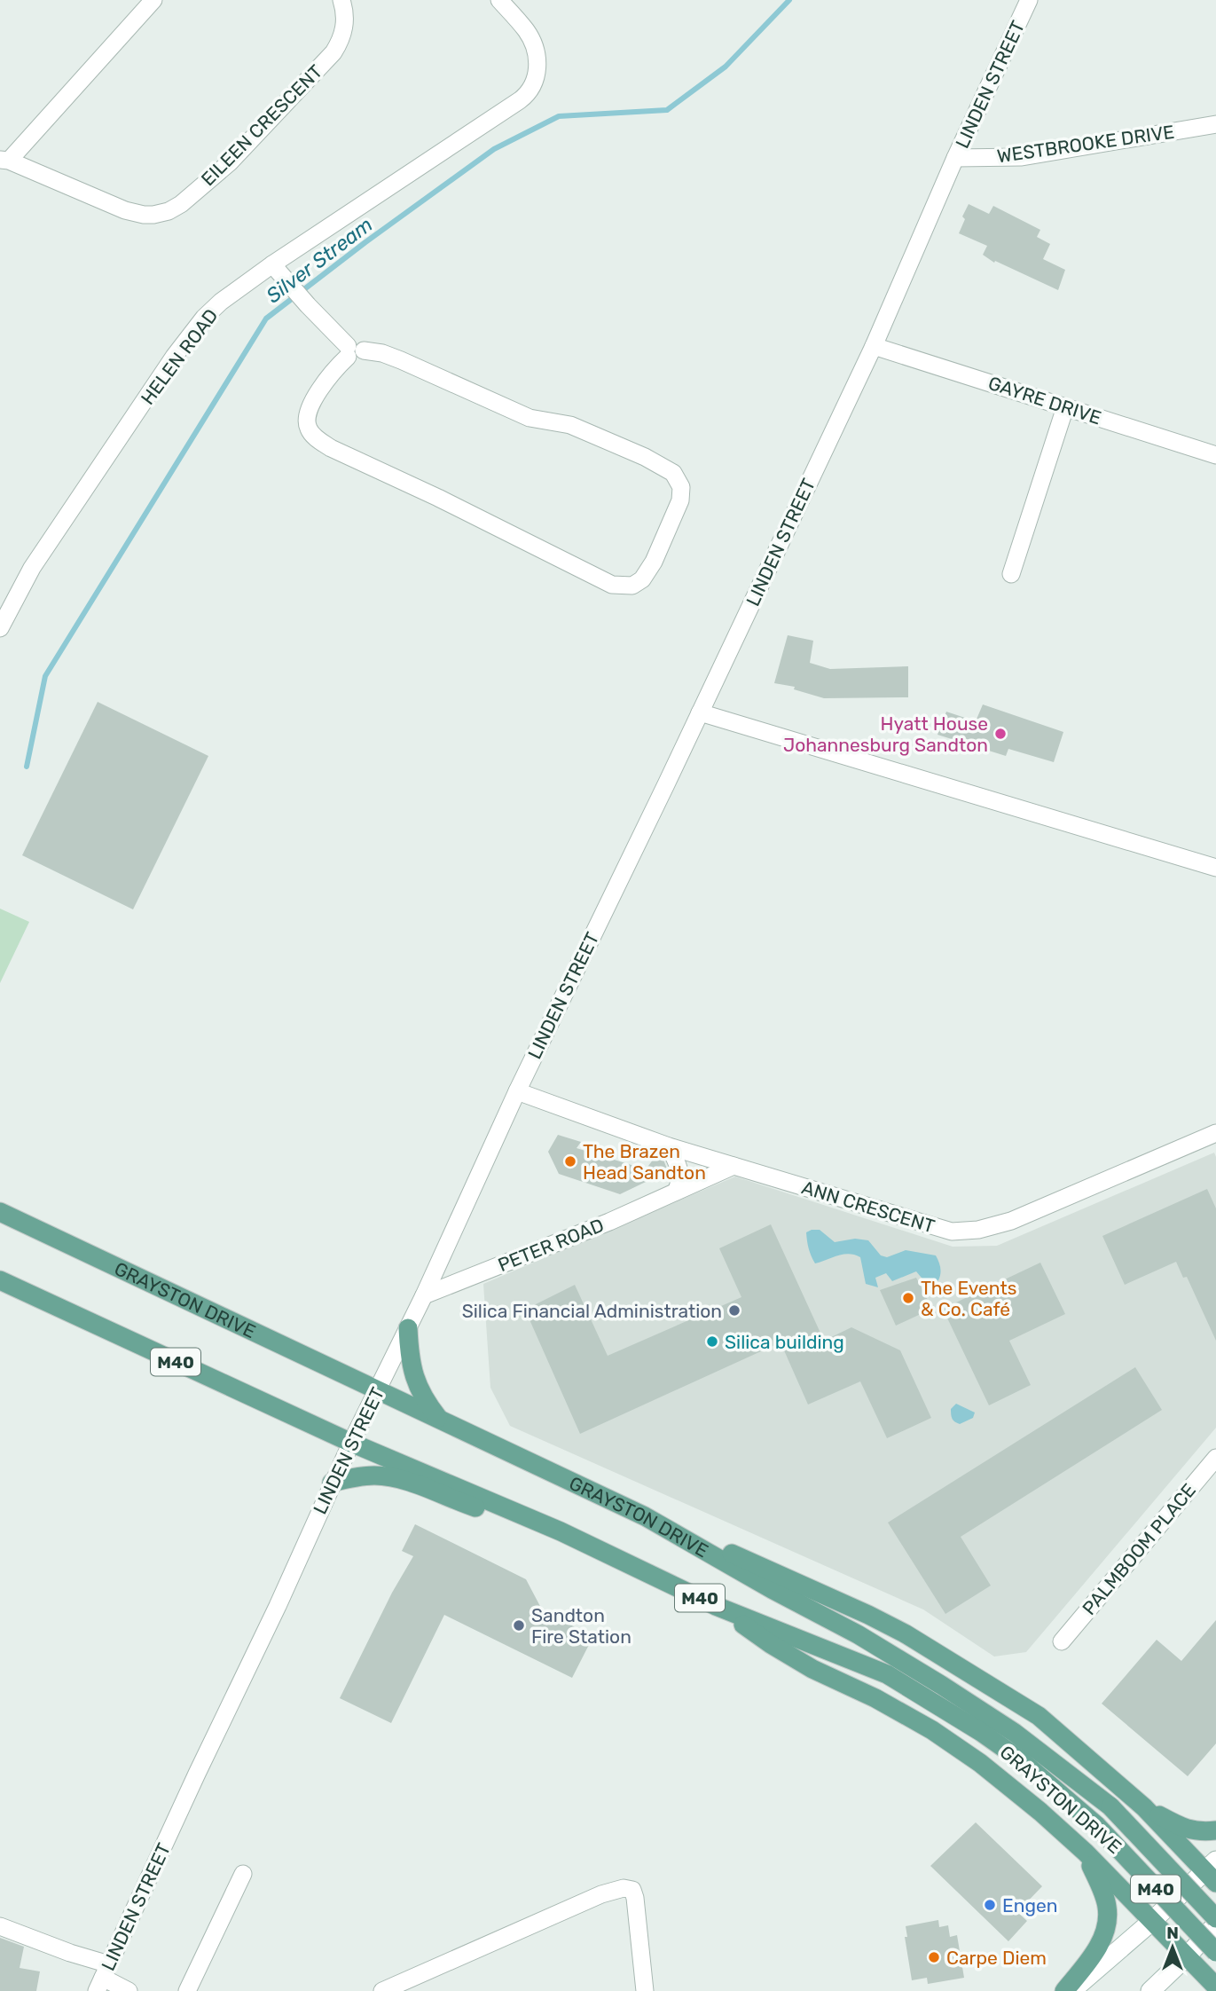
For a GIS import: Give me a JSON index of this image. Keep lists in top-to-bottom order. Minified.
{"streets":{"main road":["GRAYSTON DRIVE","M40"],"street":["LINDEN STREET","EILEEN CRESCENT","WESTBROOKE DRIVE","HELEN ROAD","GAYRE DRIVE","ANN CRESCENT","PETER ROAD","PALMBOOM PLACE"]},"crossings":[["LINDEN STREET","WESTBROOKE DRIVE"],["LINDEN STREET","GAYRE DRIVE"],["LINDEN STREET","ANN CRESCENT"],["LINDEN STREET","PETER ROAD"],["LINDEN STREET","GRAYSTON DRIVE"],["ANN CRESCENT","PETER ROAD"]],"water":["Silver Stream"],"places":["Hyatt House Johannesburg Sandton","The Brazen Head Sandton","The Events & Co. Café","Silica Financial Administration","Silica building","Sandton Fire Station","Engen","Carpe Diem"],"north":"top"}
